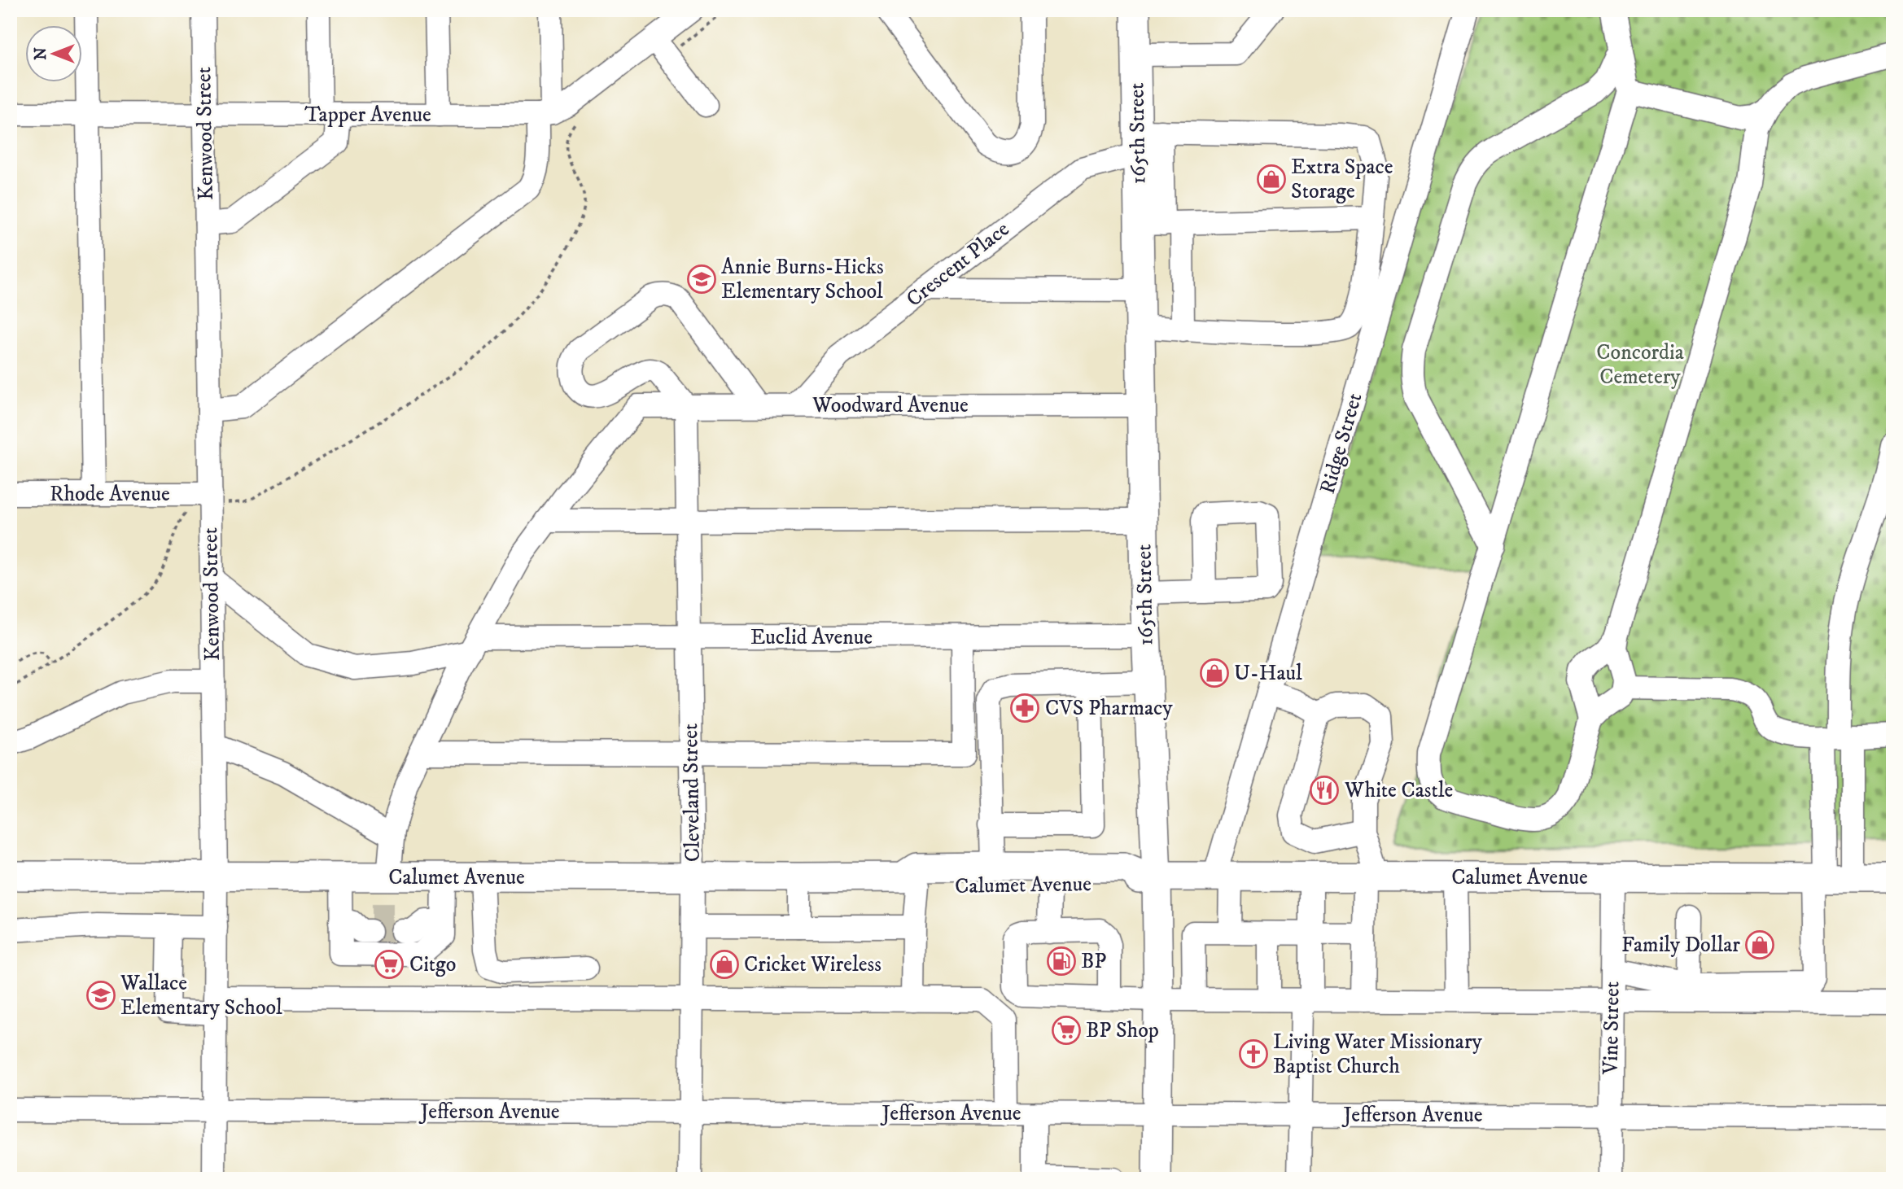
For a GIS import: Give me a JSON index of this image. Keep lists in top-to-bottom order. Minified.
{"streets":{"main road":["165th Street","Calumet Avenue"],"street":["Tapper Avenue","Kenwood Street","Crescent Place","Woodward Avenue","Ridge Street","Rhode Avenue","Euclid Avenue","Cleveland Street","Vine Street","Jefferson Avenue"]},"crossings":[["Tapper Avenue","Kenwood Street"],["Kenwood Street","Rhode Avenue"],["Kenwood Street","Euclid Avenue"],["Kenwood Street","Calumet Avenue"],["Kenwood Street","Jefferson Avenue"],["165th Street","Crescent Place"],["165th Street","Woodward Avenue"],["165th Street","Euclid Avenue"],["165th Street","Calumet Avenue"],["165th Street","Jefferson Avenue"],["Crescent Place","Woodward Avenue"],["Woodward Avenue","Cleveland Street"],["Ridge Street","Calumet Avenue"],["Euclid Avenue","Cleveland Street"],["Cleveland Street","Calumet Avenue"],["Cleveland Street","Jefferson Avenue"],["Calumet Avenue","Vine Street"],["Vine Street","Jefferson Avenue"]],"parks":["Concordia Cemetery"],"places":{"shop":["Extra Space Storage","U-Haul","Family Dollar","Cricket Wireless"],"school or university":["Annie Burns-Hicks Elementary School","Wallace Elementary School"],"pharmacy":["CVS Pharmacy"],"restaurant":["White Castle"],"fuel station":["BP"],"supermarket":["Citgo","BP Shop"],"church":["Living Water Missionary Baptist Church"]},"north":"left"}
